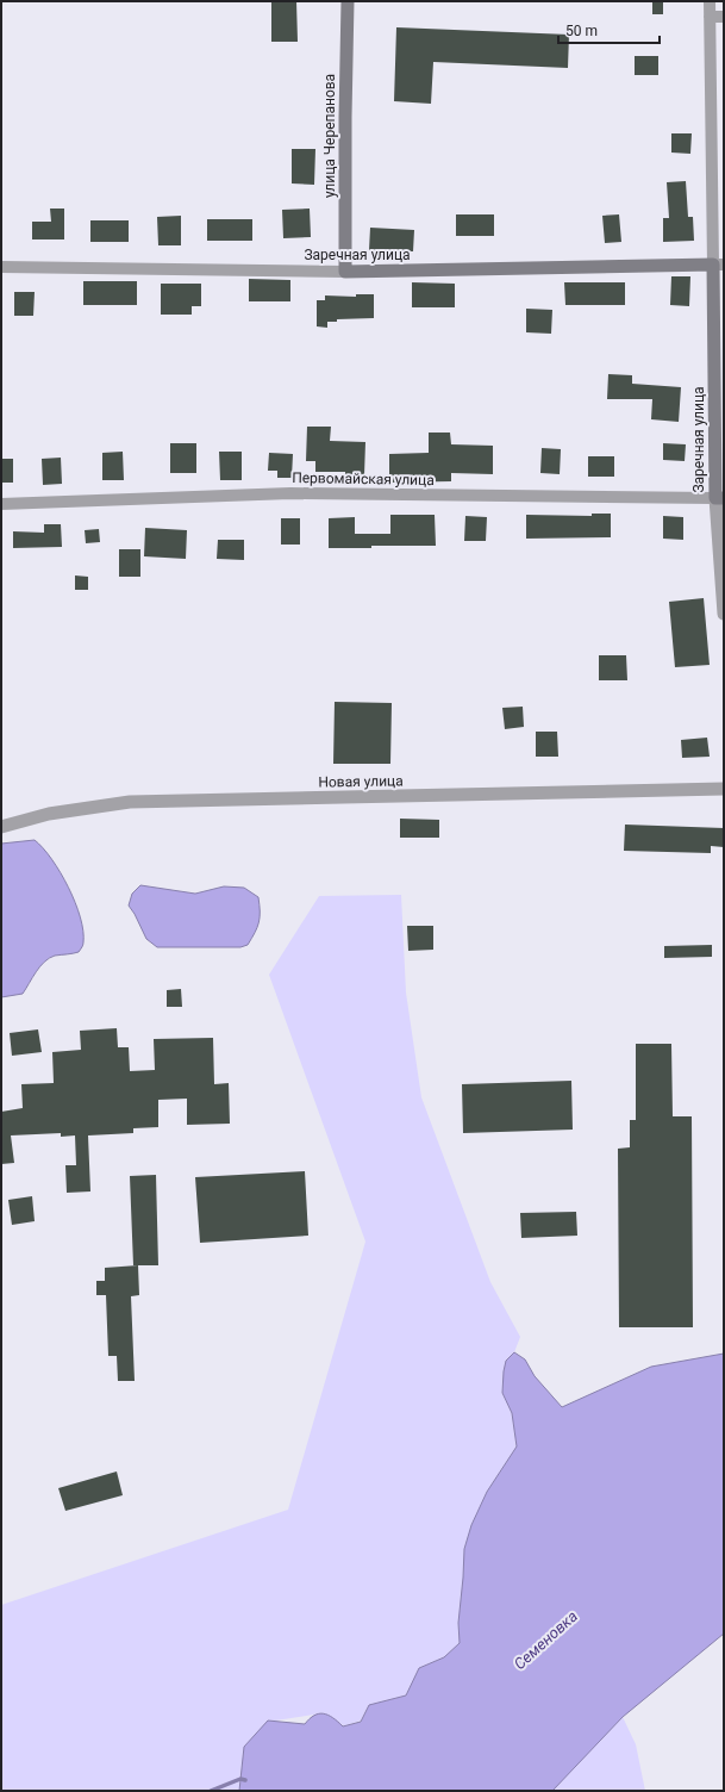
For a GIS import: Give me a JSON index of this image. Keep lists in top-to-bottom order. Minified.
{"streets":{"main road":["улица Черепанова","Заречная улица"],"street":["Первомайская улица","Новая улица"]},"crossings":[["улица Черепанова","Заречная улица"],["Заречная улица","Первомайская улица"]],"water":["Семеновка"],"scale_bar":"50 m"}
